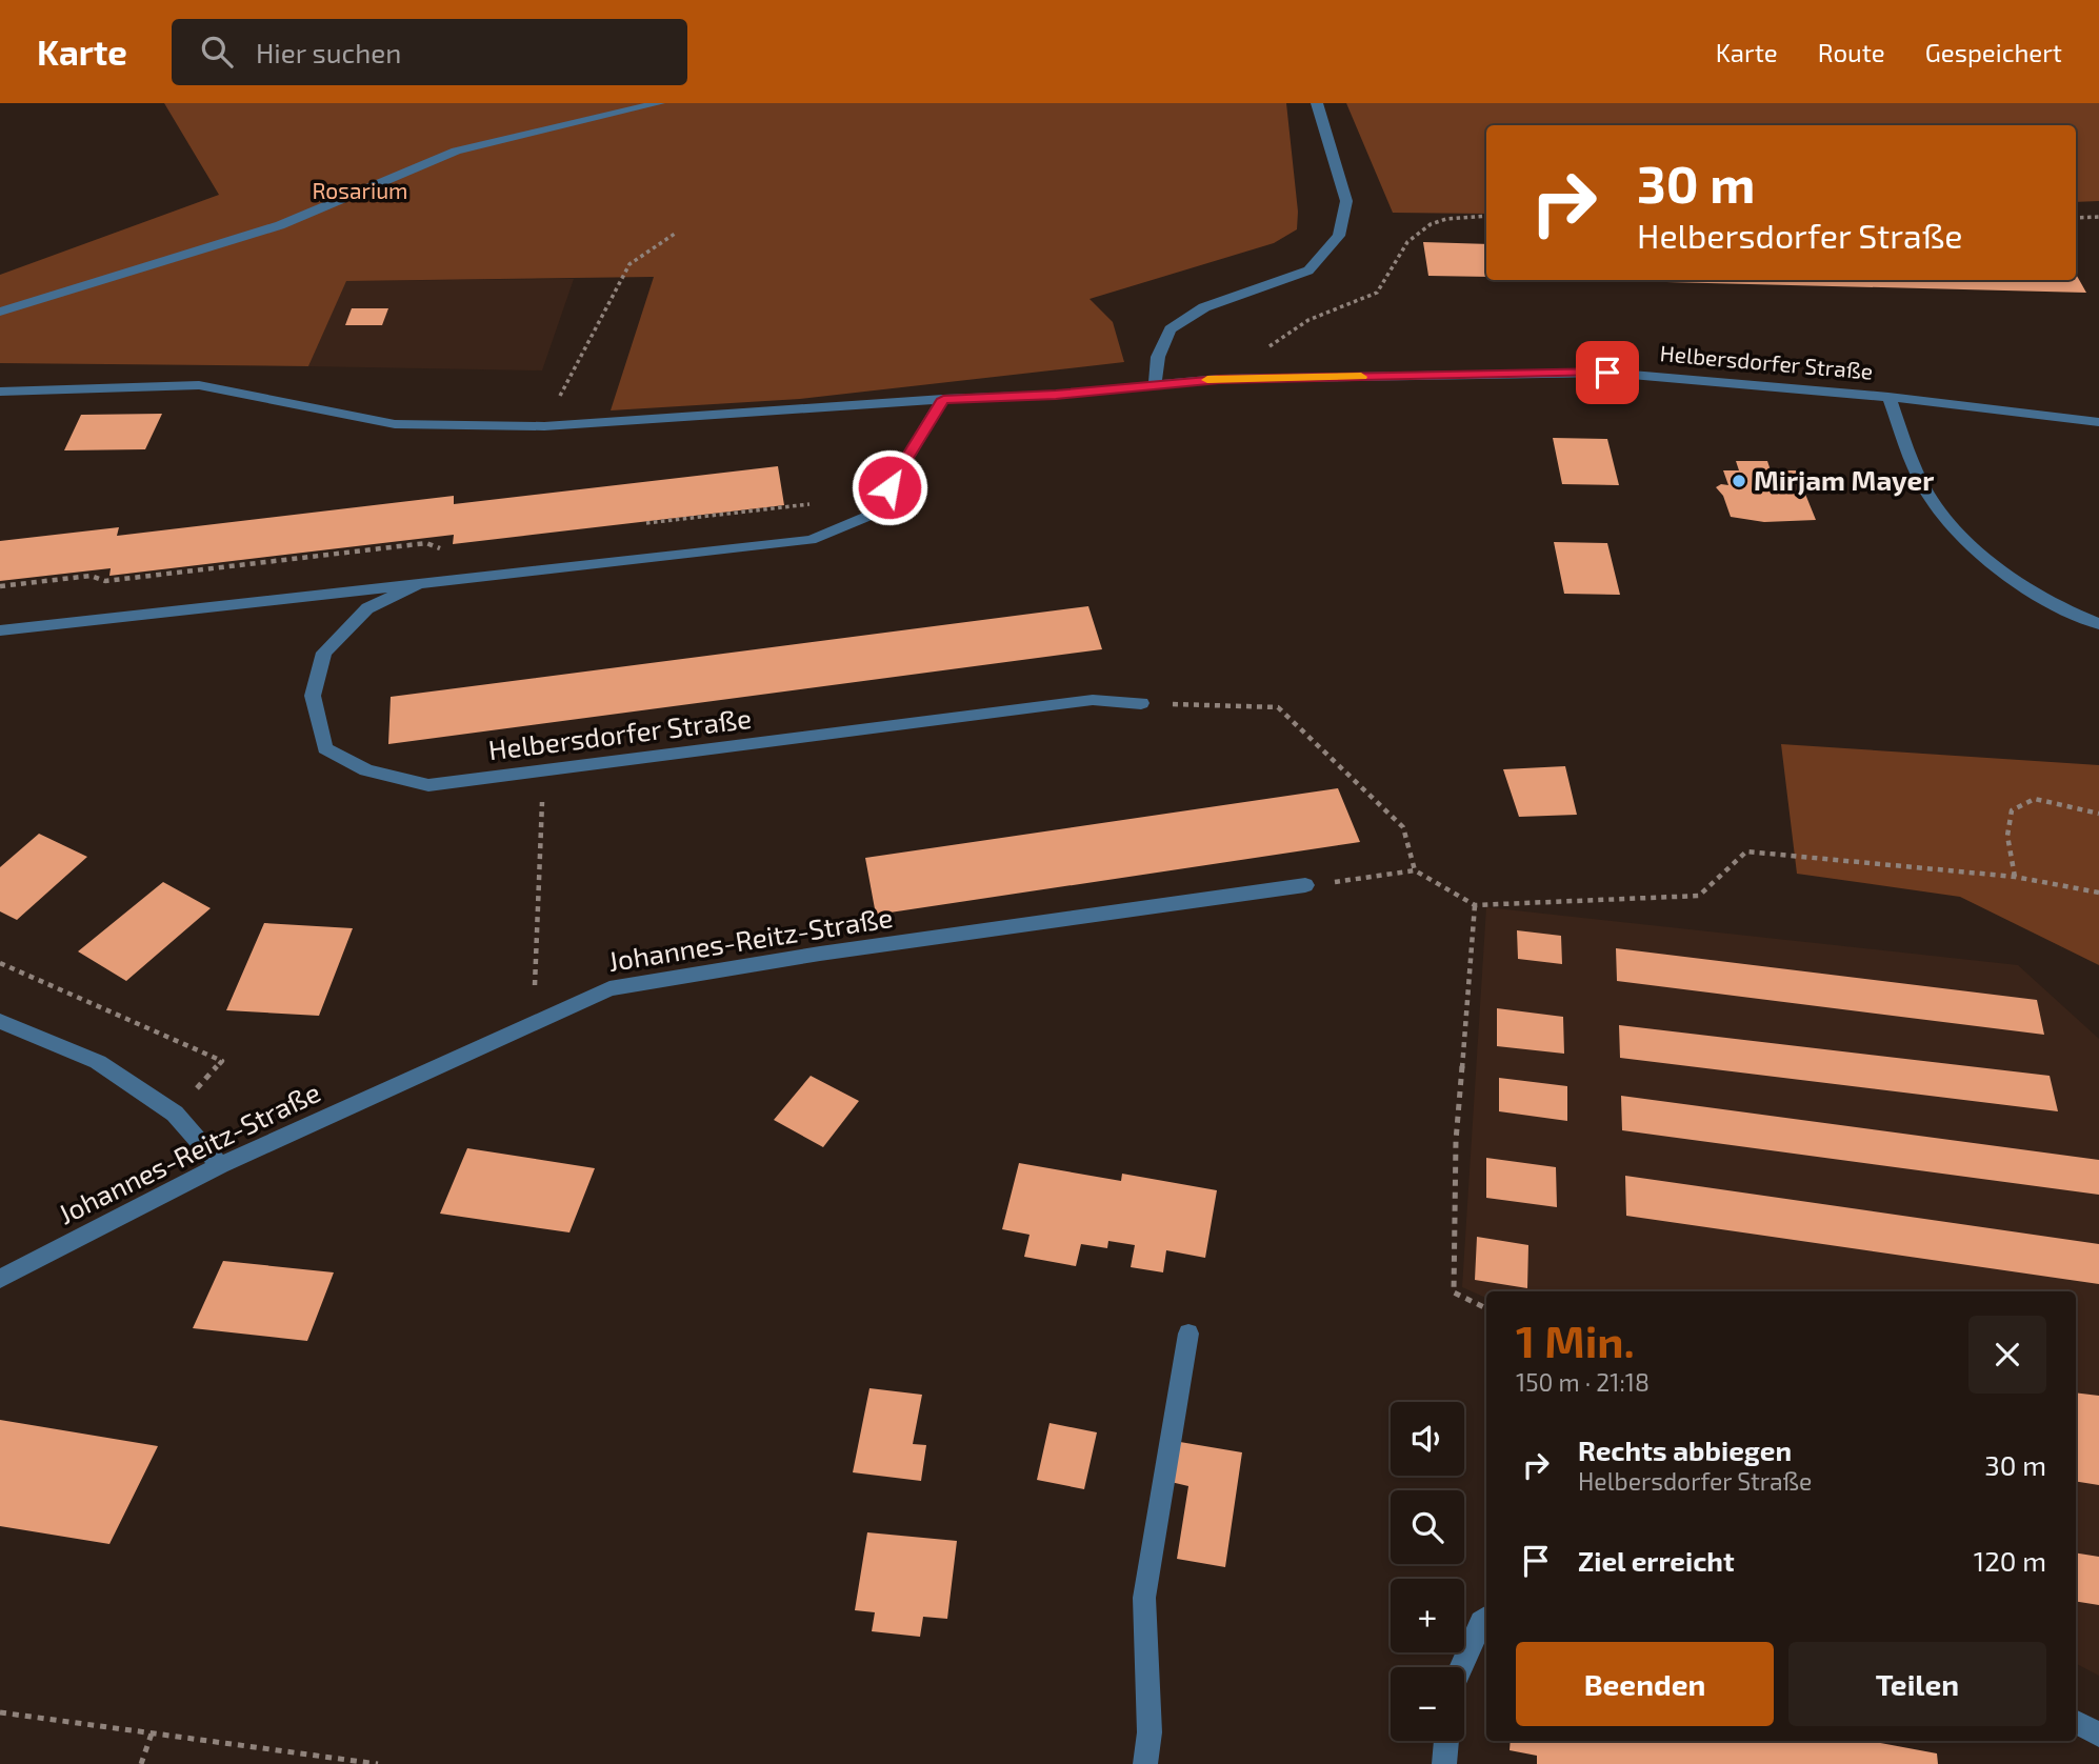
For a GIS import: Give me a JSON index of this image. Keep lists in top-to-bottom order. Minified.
{"streets":{"street":["Helbersdorfer Straße","Johannes-Reitz-Straße"]},"parks":["Rosarium"],"places":["Mirjam Mayer"],"page":{"header":"Karte","search":"Hier suchen","nav":["Karte","Route","Gespeichert"],"turn":["30 m","Helbersdorfer Straße"],"heading":["1 Min.","150 m · 21:18"],"map_buttons":["+","−"],"list":[{"name":"Rechts abbiegen","note":"Helbersdorfer Straße","value":"30 m"},{"name":"Ziel erreicht","value":"120 m"}],"buttons":["Beenden","Teilen"]}}
